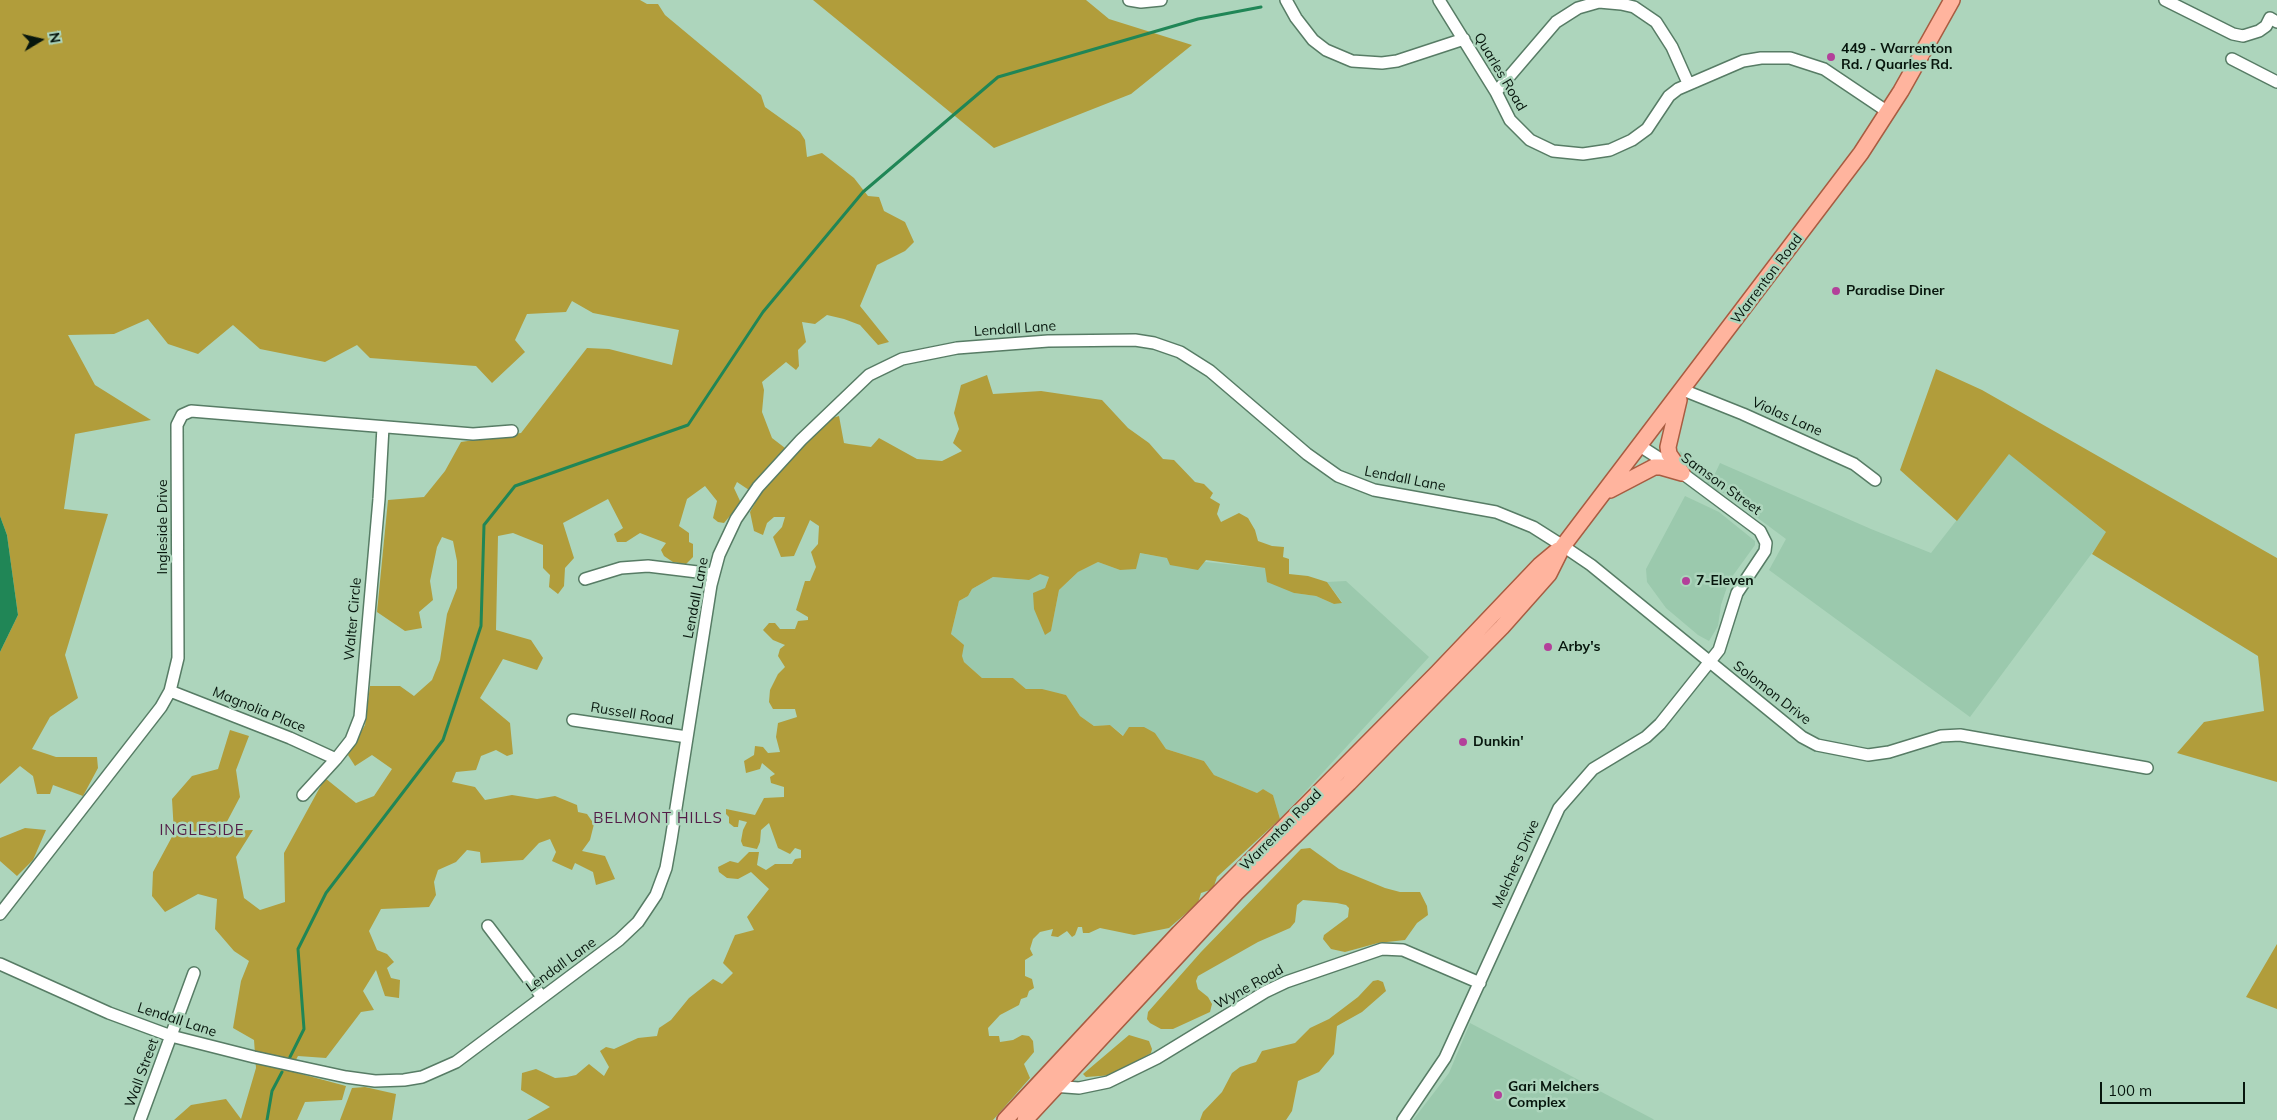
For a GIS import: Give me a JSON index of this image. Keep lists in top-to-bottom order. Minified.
{"streets":{"main road":["Warrenton Road"],"street":["Quarles Road","Lendall Lane","Violas Lane","Samson Street","Ingleside Drive","Walter Circle","Solomon Drive","Magnolia Place","Russell Road","Melchers Drive","Wyne Road","Wall Street"]},"crossings":[["Quarles Road","Warrenton Road"],["Warrenton Road","Lendall Lane"],["Warrenton Road","Violas Lane"],["Warrenton Road","Samson Street"],["Warrenton Road","Solomon Drive"],["Warrenton Road","Wyne Road"],["Lendall Lane","Solomon Drive"],["Lendall Lane","Russell Road"],["Lendall Lane","Wall Street"],["Samson Street","Solomon Drive"],["Samson Street","Melchers Drive"],["Ingleside Drive","Walter Circle"],["Ingleside Drive","Magnolia Place"],["Walter Circle","Magnolia Place"],["Solomon Drive","Melchers Drive"],["Melchers Drive","Wyne Road"]],"districts":["BELMONT HILLS","INGLESIDE"],"places":["449 - Warrenton Rd. / Quarles Rd.","Paradise Diner","7-Eleven","Arby's","Dunkin'","Gari Melchers Complex"],"scale_bar":"100 m","north":"right"}
